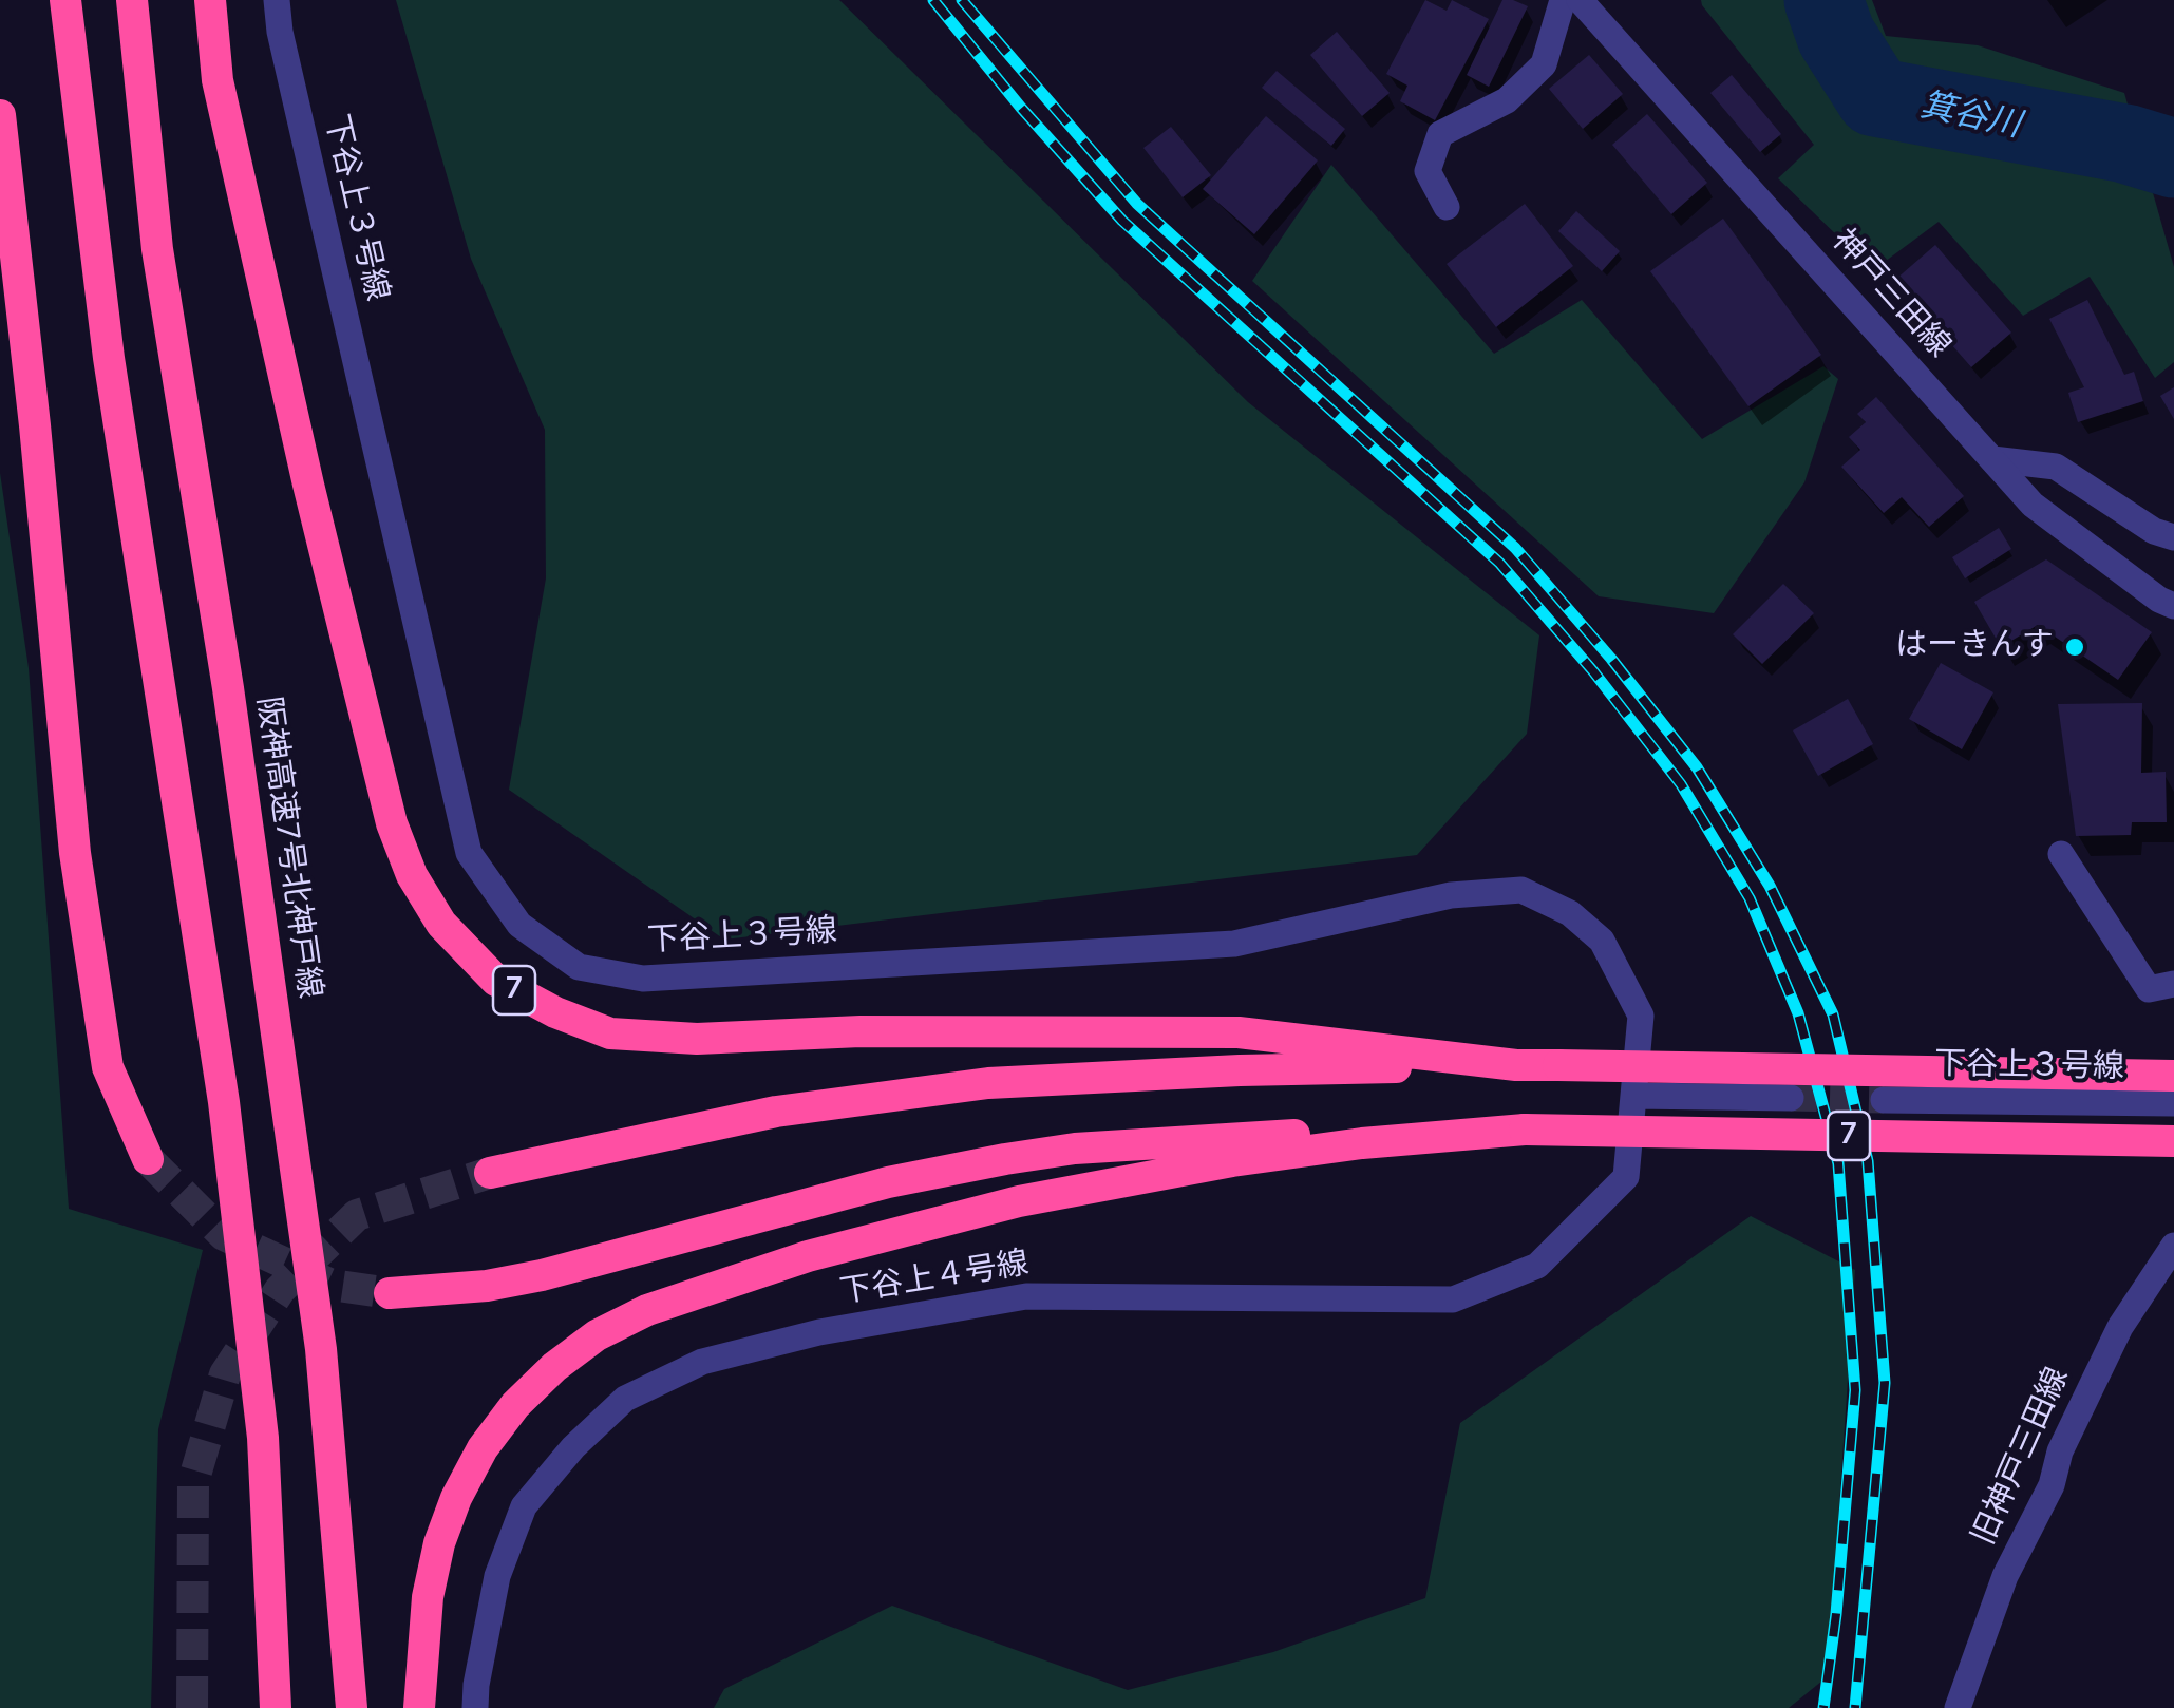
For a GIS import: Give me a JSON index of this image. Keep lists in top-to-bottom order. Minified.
{"streets":{"highway":["阪神高速7号北神戸線","7"],"street":["下谷上３号線","神戸三田線","下谷上４号線","旧神戸三田線"]},"crossings":[["下谷上３号線","下谷上４号線"]],"water":["箕谷川"],"places":["はーきんす"]}
